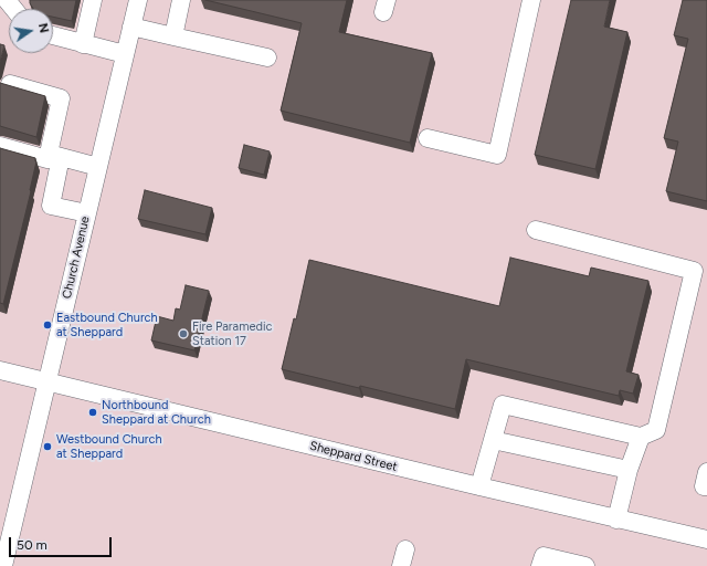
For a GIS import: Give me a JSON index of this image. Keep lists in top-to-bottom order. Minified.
{"streets":{"street":["Church Avenue","Sheppard Street"]},"crossings":[["Church Avenue","Sheppard Street"]],"places":["Eastbound Church at Sheppard","Fire Paramedic Station 17","Northbound Sheppard at Church","Westbound Church at Sheppard"],"scale_bar":"50 m","north":"right"}
